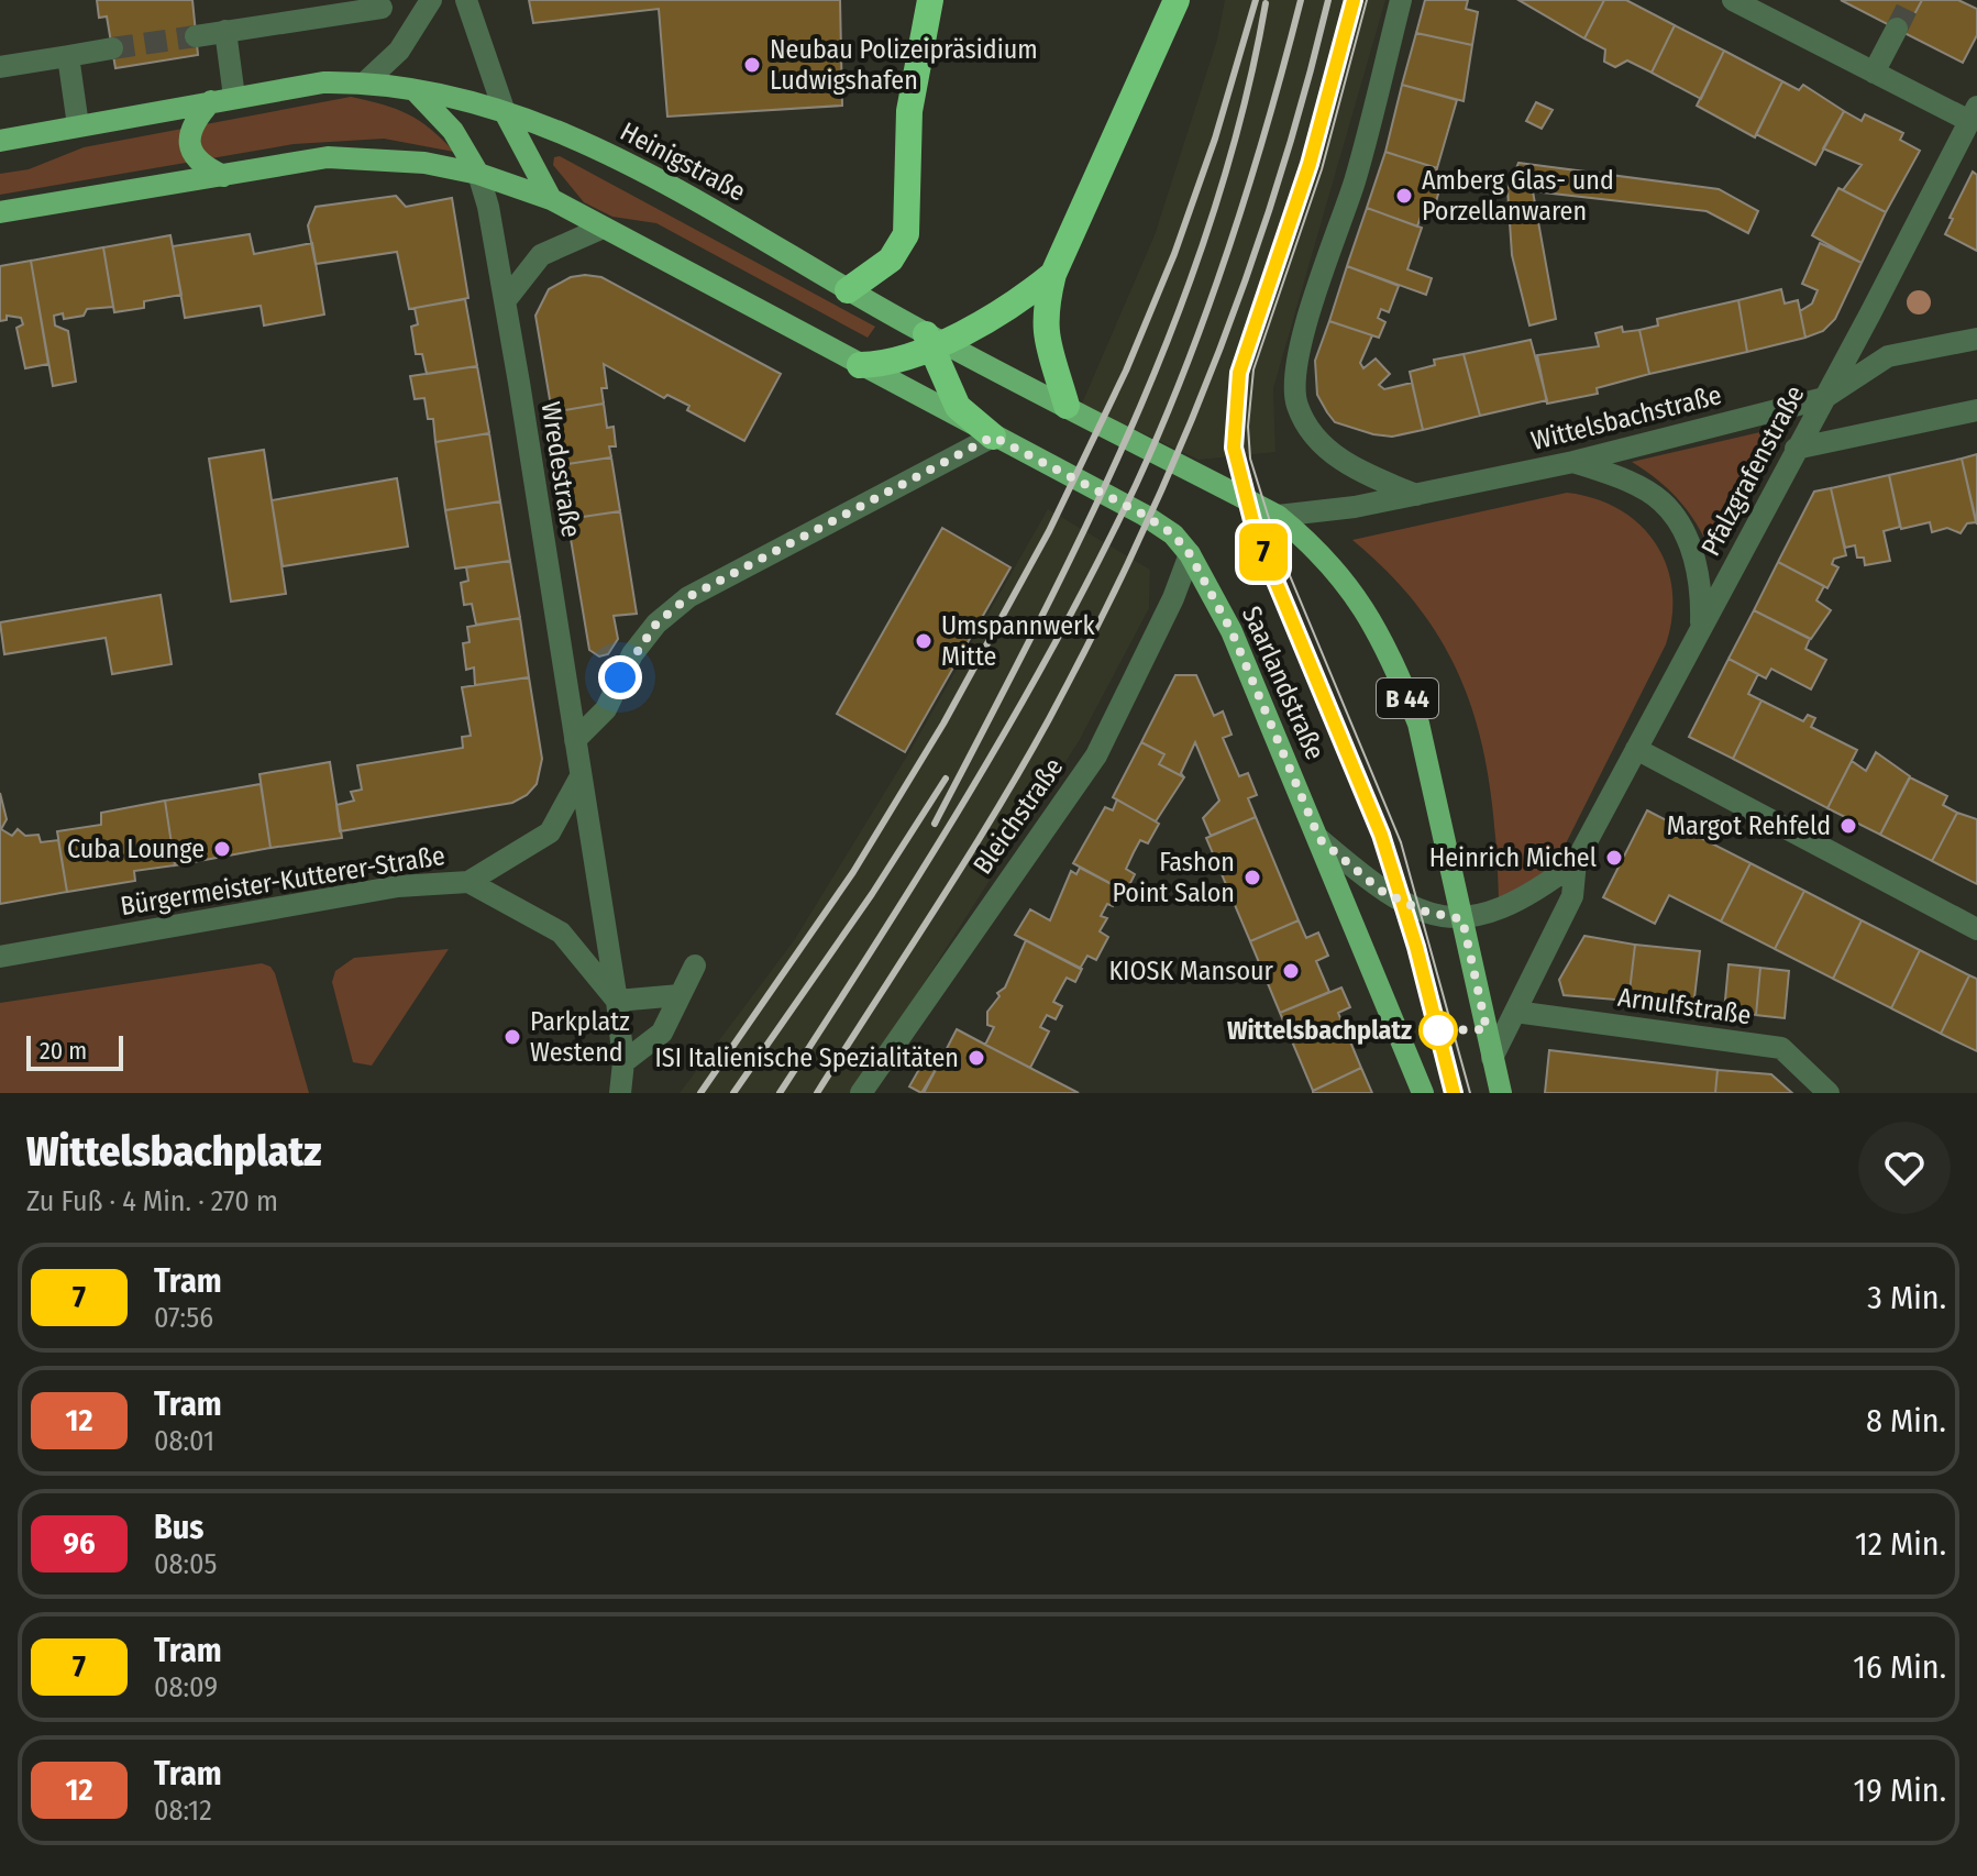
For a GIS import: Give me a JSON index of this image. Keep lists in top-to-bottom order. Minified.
{"streets":{"main road":["Heinigstraße","Saarlandstraße","B 44"],"street":["Wittelsbachstraße","Wredestraße","Pfalzgrafenstraße","Bleichstraße","Bürgermeister-Kutterer-Straße","Arnulfstraße"]},"crossings":[["Heinigstraße","B 44"],["Wittelsbachstraße","Pfalzgrafenstraße"],["Wittelsbachstraße","B 44"],["Wredestraße","Bürgermeister-Kutterer-Straße"],["Pfalzgrafenstraße","Saarlandstraße"],["Pfalzgrafenstraße","B 44"],["Pfalzgrafenstraße","Arnulfstraße"],["Saarlandstraße","Bleichstraße"]],"places":["Neubau Polizeipräsidium Ludwigshafen","Amberg Glas- und Porzellanwaren","Umspannwerk Mitte","Margot Rehfeld","Cuba Lounge","Heinrich Michel","Fashon Point Salon","KIOSK Mansour","Wittelsbachplatz","Parkplatz Westend","ISI Italienische Spezialitäten"],"lines":["tram line 7"],"scale_bar":"20 m","page":{"on_map":"7","scale":"20 m","heading":["Wittelsbachplatz","Zu Fuß · 4 Min. · 270 m"],"list":[{"mark":"7","name":"Tram","note":"07:56","value":"3 Min."},{"mark":"12","name":"Tram","note":"08:01","value":"8 Min."},{"mark":"96","name":"Bus","note":"08:05","value":"12 Min."},{"mark":"7","name":"Tram","note":"08:09","value":"16 Min."},{"mark":"12","name":"Tram","note":"08:12","value":"19 Min."}]}}
